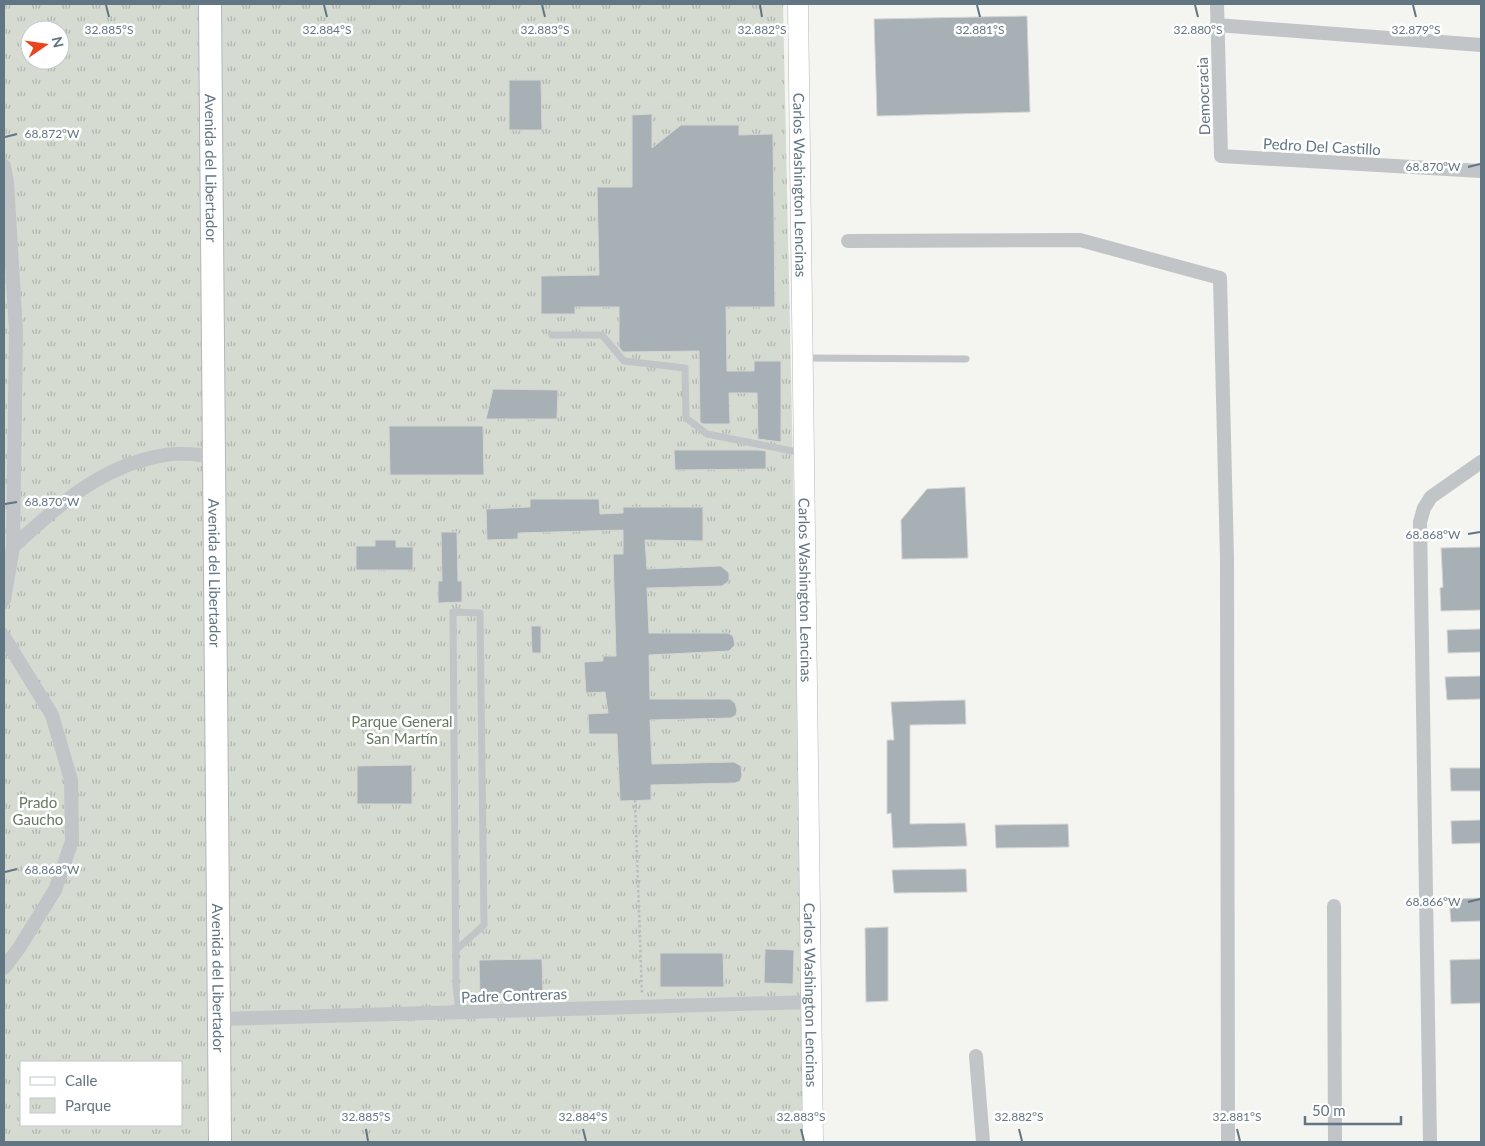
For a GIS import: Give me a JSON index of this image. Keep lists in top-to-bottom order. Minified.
{"streets":{"main road":["Avenida del Libertador","Carlos Washington Lencinas"],"street":["Democracia","Pedro Del Castillo","Padre Contreras"]},"crossings":[["Democracia","Pedro Del Castillo"],["Avenida del Libertador","Padre Contreras"],["Carlos Washington Lencinas","Padre Contreras"]],"parks":["Parque General San Martín","Prado Gaucho"],"legend":["Calle","Parque"],"scale_bar":"50 m","north":"right","coordinates":["32.885°S","32.884°S","32.883°S","32.882°S","32.881°S","32.880°S","32.879°S","68.872°W","68.870°W","68.868°W","68.866°W"]}
